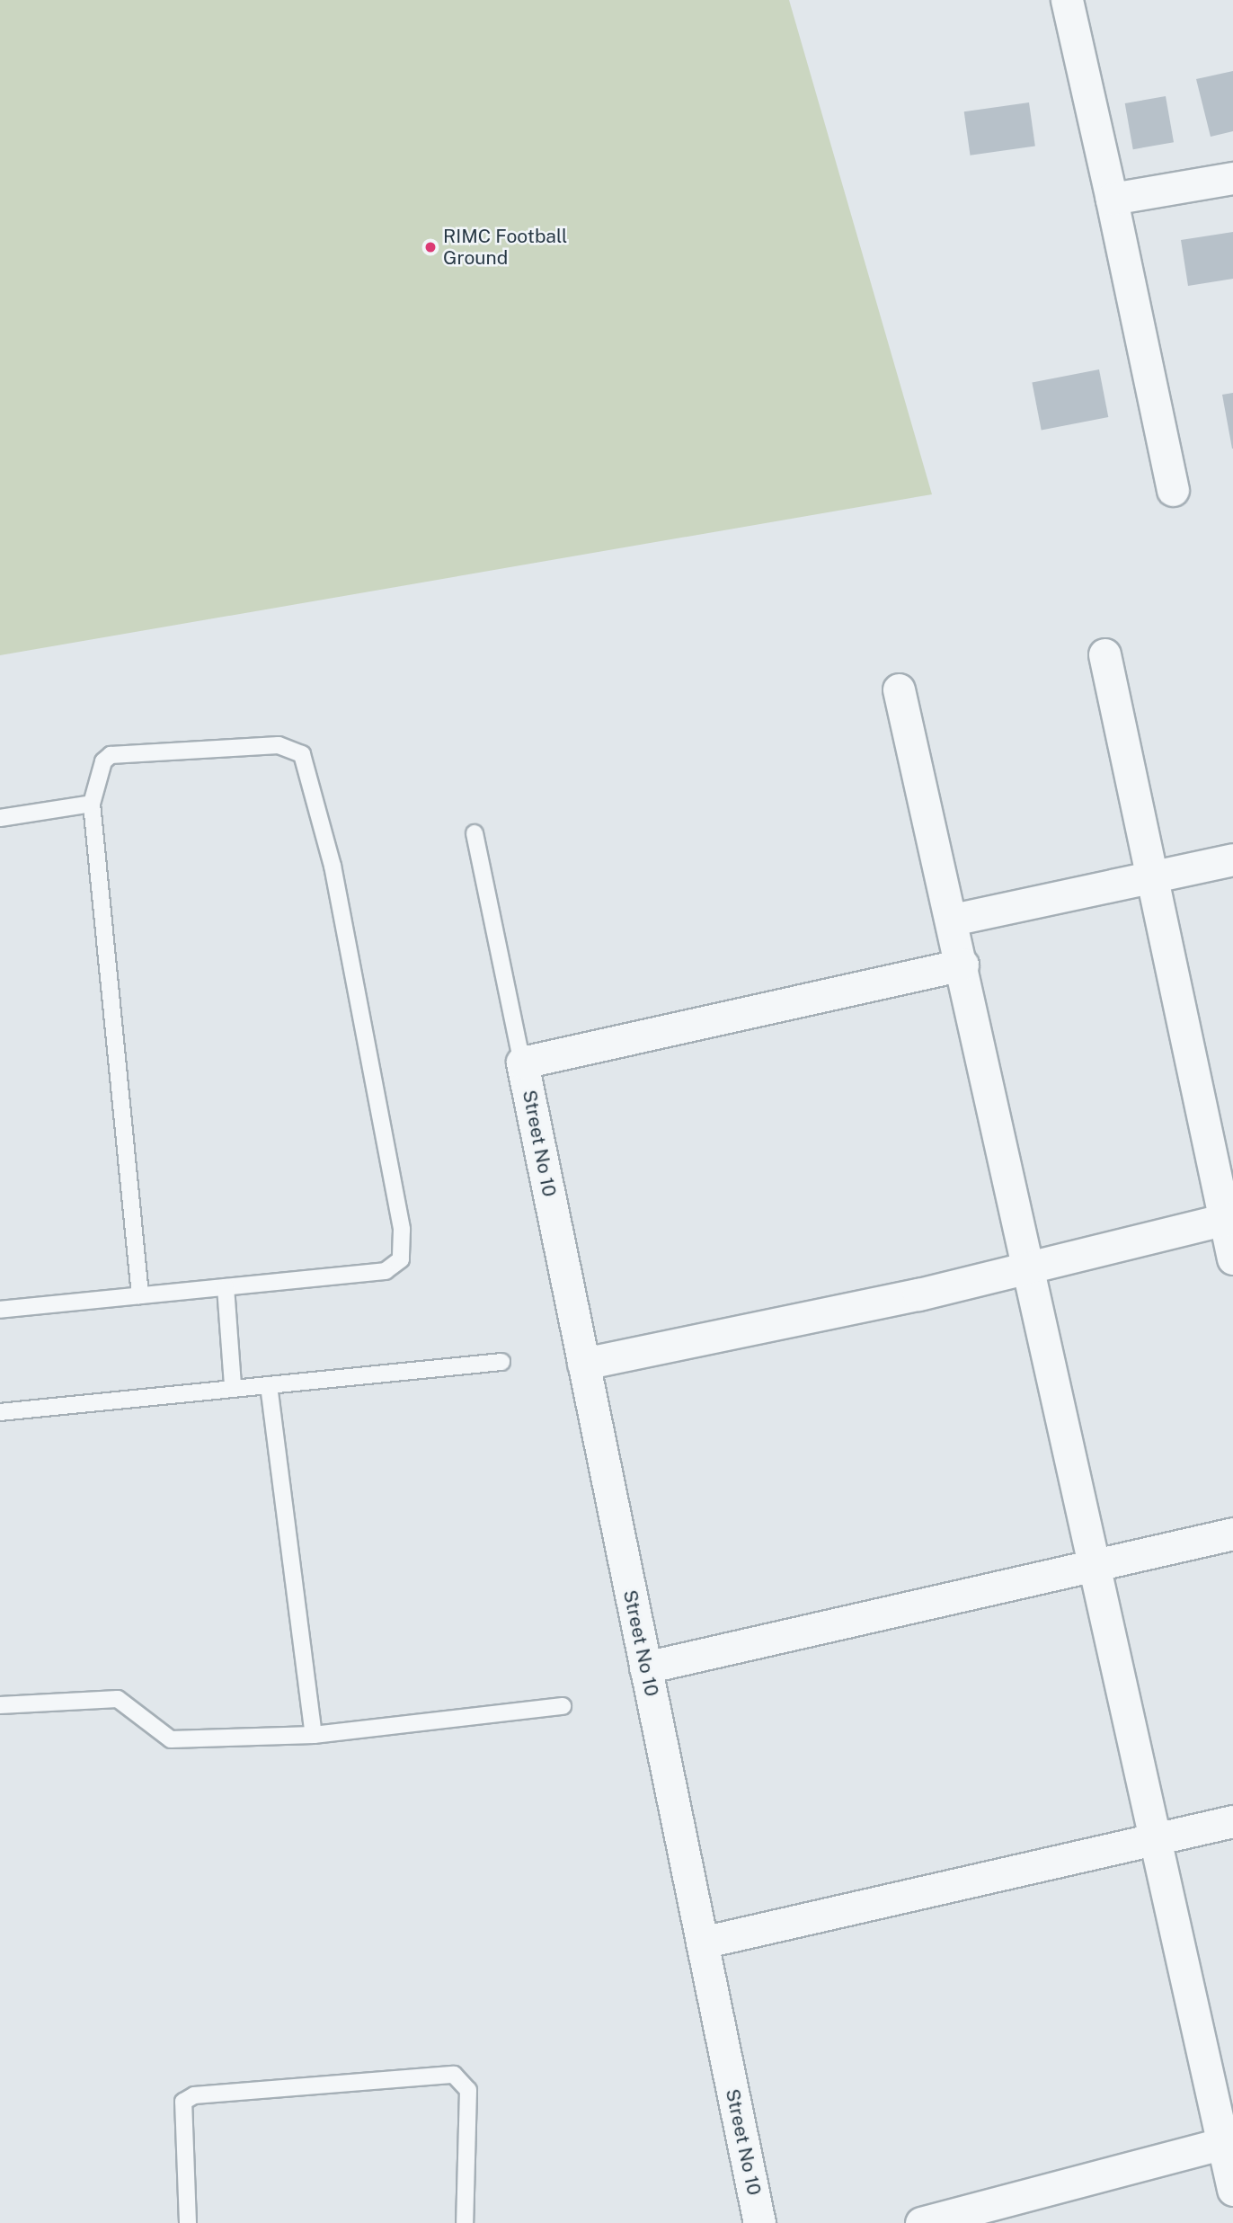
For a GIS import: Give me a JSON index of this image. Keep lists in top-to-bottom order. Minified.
{"streets":{"street":["Street No 10"]},"places":["RIMC Football Ground"]}
